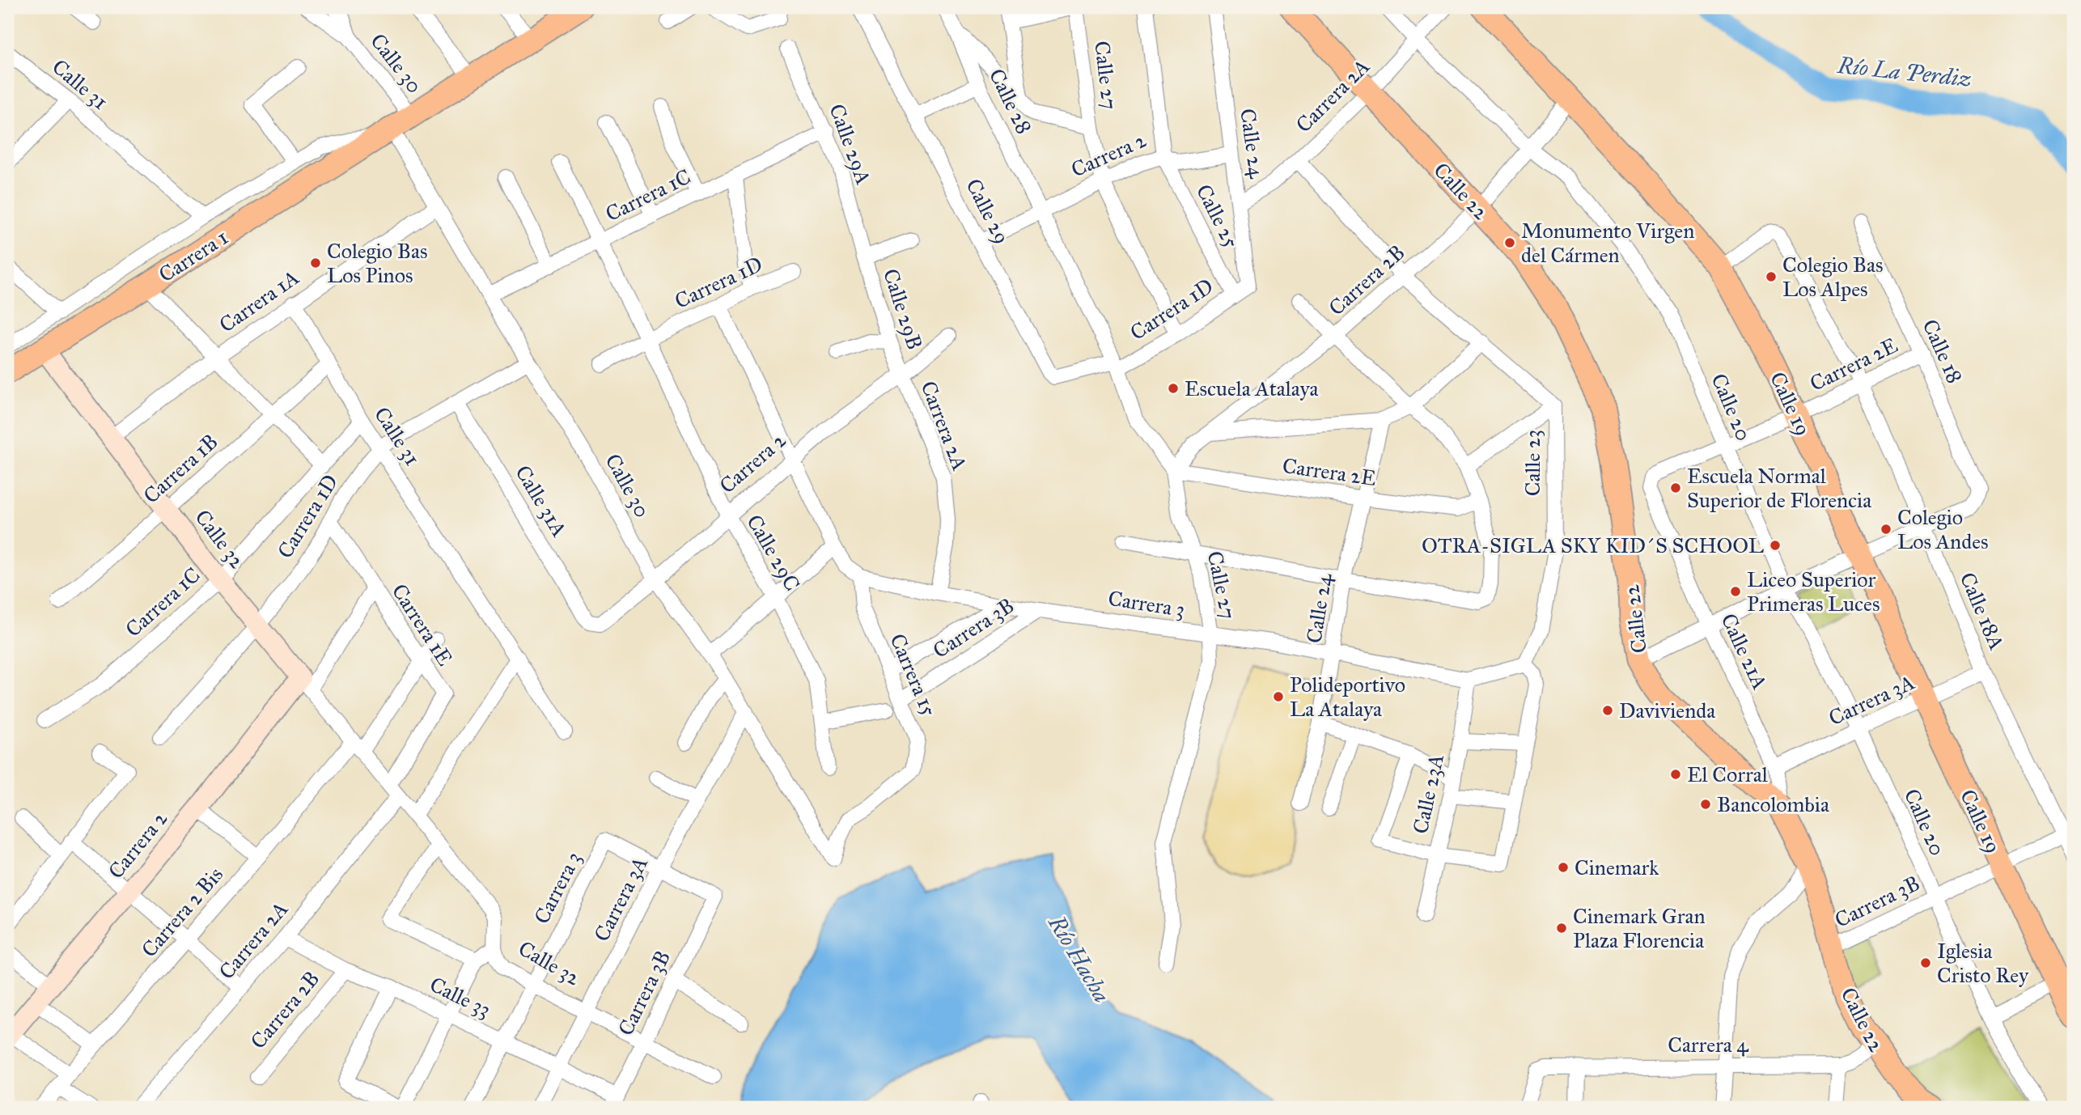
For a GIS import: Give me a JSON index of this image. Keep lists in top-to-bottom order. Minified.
{"streets":{"main road":["Calle 22","Carrera 1","Calle 19"],"street":["Calle 30","Calle 27","Calle 31","Carrera 2A","Calle 28","Calle 24","Calle 29A","Carrera 2","Carrera 1C","Calle 29","Calle 25","Carrera 2B","Carrera 1D","Carrera 1A","Calle 29B","Calle 18","Carrera 2E","Calle 20","Calle 23","Carrera 1B","Calle 31A","Calle 32","Calle 29C","Carrera 3","Calle 18A","Carrera 1E","Carrera 3B","Calle 21A","Carrera 15","Carrera 3A","Calle 23A","Carrera 2 Bis","Calle 33","Carrera 4"]},"crossings":[["Calle 30","Carrera 2"],["Calle 30","Carrera 1C"],["Calle 30","Carrera 1"],["Calle 30","Carrera 1D"],["Calle 30","Carrera 1A"],["Calle 30","Carrera 15"],["Calle 30","Carrera 3A"],["Calle 27","Calle 28"],["Calle 27","Carrera 2"],["Calle 27","Calle 29"],["Calle 27","Carrera 2B"],["Calle 27","Carrera 1D"],["Calle 27","Carrera 2E"],["Calle 27","Carrera 3"],["Calle 31","Carrera 1C"],["Calle 31","Carrera 1"],["Calle 31","Carrera 1D"],["Calle 31","Carrera 1A"],["Calle 31","Carrera 1B"],["Carrera 2A","Calle 24"],["Carrera 2A","Carrera 2"],["Carrera 2A","Calle 22"],["Carrera 2A","Calle 29B"],["Carrera 2A","Calle 20"],["Carrera 2A","Calle 23"],["Carrera 2A","Calle 32"],["Carrera 2A","Carrera 3"],["Carrera 2A","Carrera 1E"],["Carrera 2A","Calle 33"],["Calle 28","Carrera 2"],["Calle 24","Carrera 2"],["Calle 24","Carrera 1D"],["Calle 24","Carrera 2E"],["Calle 24","Carrera 3"],["Calle 29A","Carrera 1C"],["Calle 29A","Calle 29B"],["Carrera 2","Calle 29"],["Carrera 2","Calle 25"],["Carrera 2","Calle 29B"],["Carrera 2","Calle 31A"],["Carrera 2","Calle 32"],["Carrera 2","Calle 29C"],["Carrera 2","Carrera 1E"],["Calle 22","Carrera 2B"],["Calle 22","Carrera 3B"],["Calle 22","Calle 21A"],["Calle 22","Carrera 4"],["Carrera 1C","Calle 32"],["Carrera 1C","Calle 29C"],["Calle 29","Carrera 1D"],["Calle 25","Carrera 1D"],["Carrera 1","Calle 32"],["Carrera 2B","Carrera 2E"],["Carrera 2B","Calle 19"],["Carrera 2B","Calle 20"],["Carrera 2B","Calle 23"],["Carrera 2B","Calle 33"],["Carrera 1D","Calle 31A"],["Carrera 1D","Calle 32"],["Carrera 1D","Calle 29C"],["Carrera 1A","Calle 32"],["Calle 18","Carrera 2E"],["Calle 18","Calle 18A"],["Carrera 2E","Calle 19"],["Carrera 2E","Calle 20"],["Carrera 2E","Calle 18A"],["Carrera 2E","Calle 21A"],["Calle 19","Calle 18A"],["Calle 19","Carrera 3B"],["Calle 19","Carrera 3A"],["Calle 20","Carrera 3B"],["Calle 20","Carrera 3A"],["Calle 23","Carrera 3"],["Carrera 1B","Calle 32"],["Calle 32","Carrera 3"],["Calle 32","Carrera 1E"],["Calle 32","Carrera 3B"],["Calle 32","Carrera 3A"],["Calle 32","Carrera 2 Bis"],["Carrera 3","Carrera 3B"],["Carrera 3","Carrera 15"],["Carrera 3","Carrera 3A"],["Carrera 3","Calle 23A"],["Carrera 3","Calle 33"],["Calle 18A","Carrera 3B"],["Calle 18A","Carrera 3A"],["Carrera 3B","Carrera 15"],["Carrera 3B","Carrera 3A"],["Carrera 3B","Calle 33"],["Calle 21A","Carrera 3A"],["Carrera 3A","Calle 33"]],"water":["Río La Perdiz","Río Hacha"],"places":["Monumento Virgen del Cármen","Colegio Bas Los Pinos","Colegio Bas Los Alpes","Escuela Atalaya","Escuela Normal Superior de Florencia","Colegio Los Andes","OTRA-SIGLA SKY KID´S SCHOOL","Liceo Superior Primeras Luces","Polideportivo La Atalaya","Davivienda","El Corral","Bancolombia","Cinemark","Cinemark Gran Plaza Florencia","Iglesia Cristo Rey"]}
